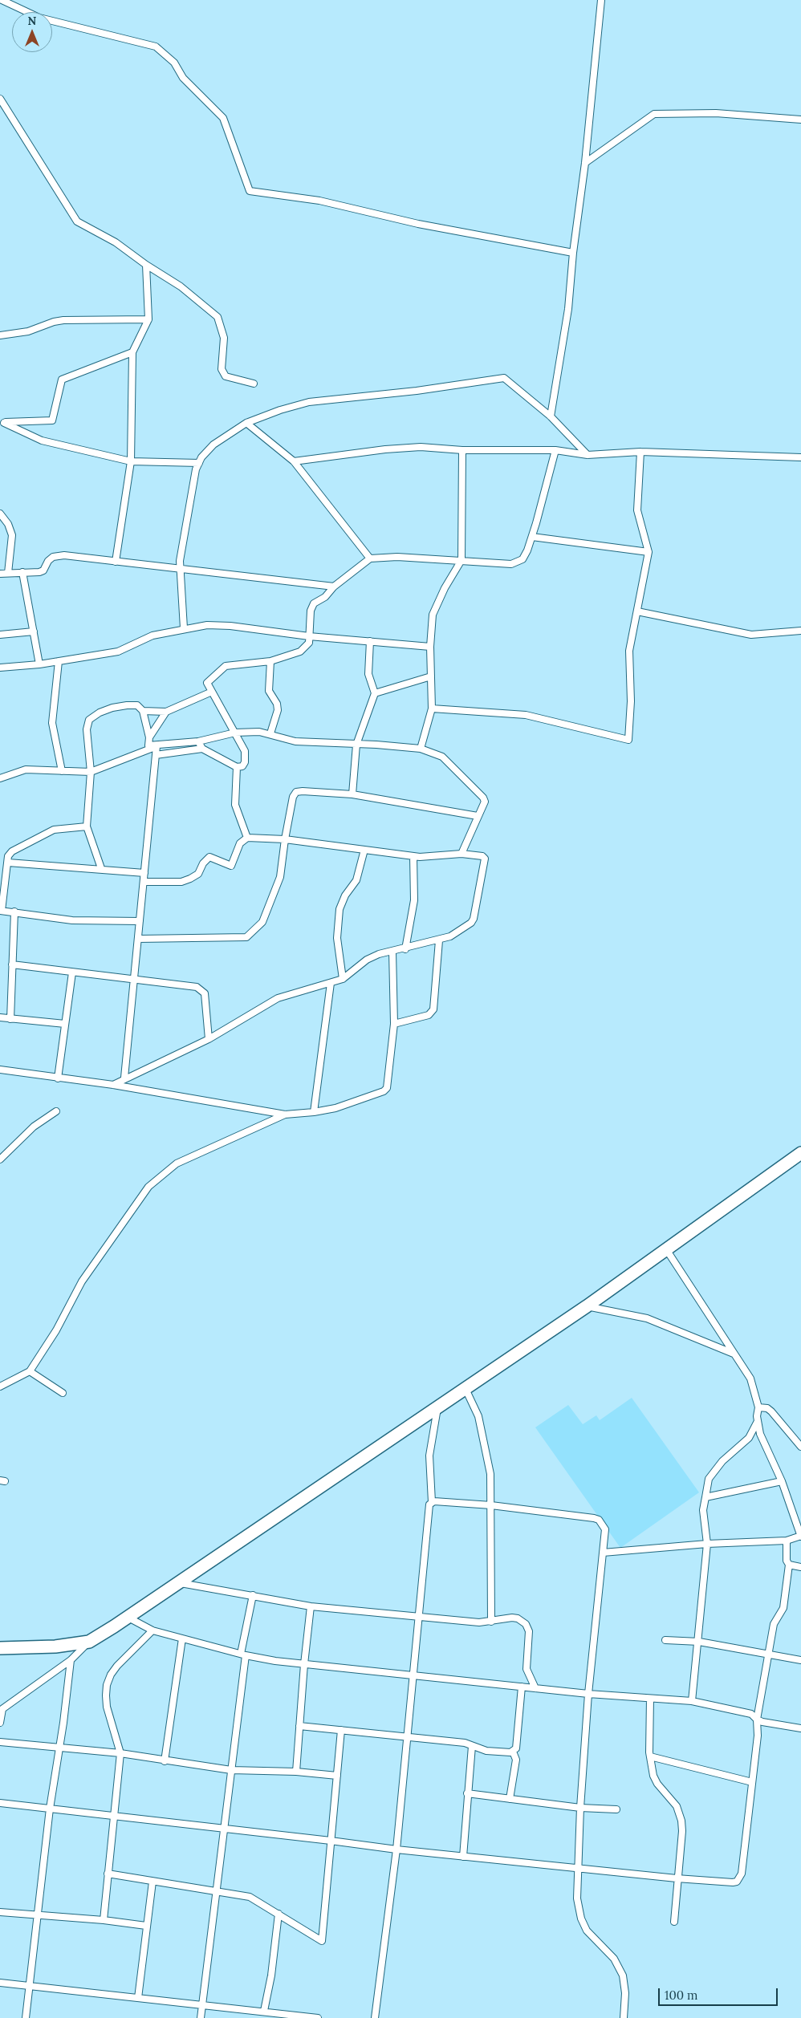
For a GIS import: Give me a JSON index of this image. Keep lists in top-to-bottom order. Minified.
{"scale_bar":"100 m","north":"top"}
